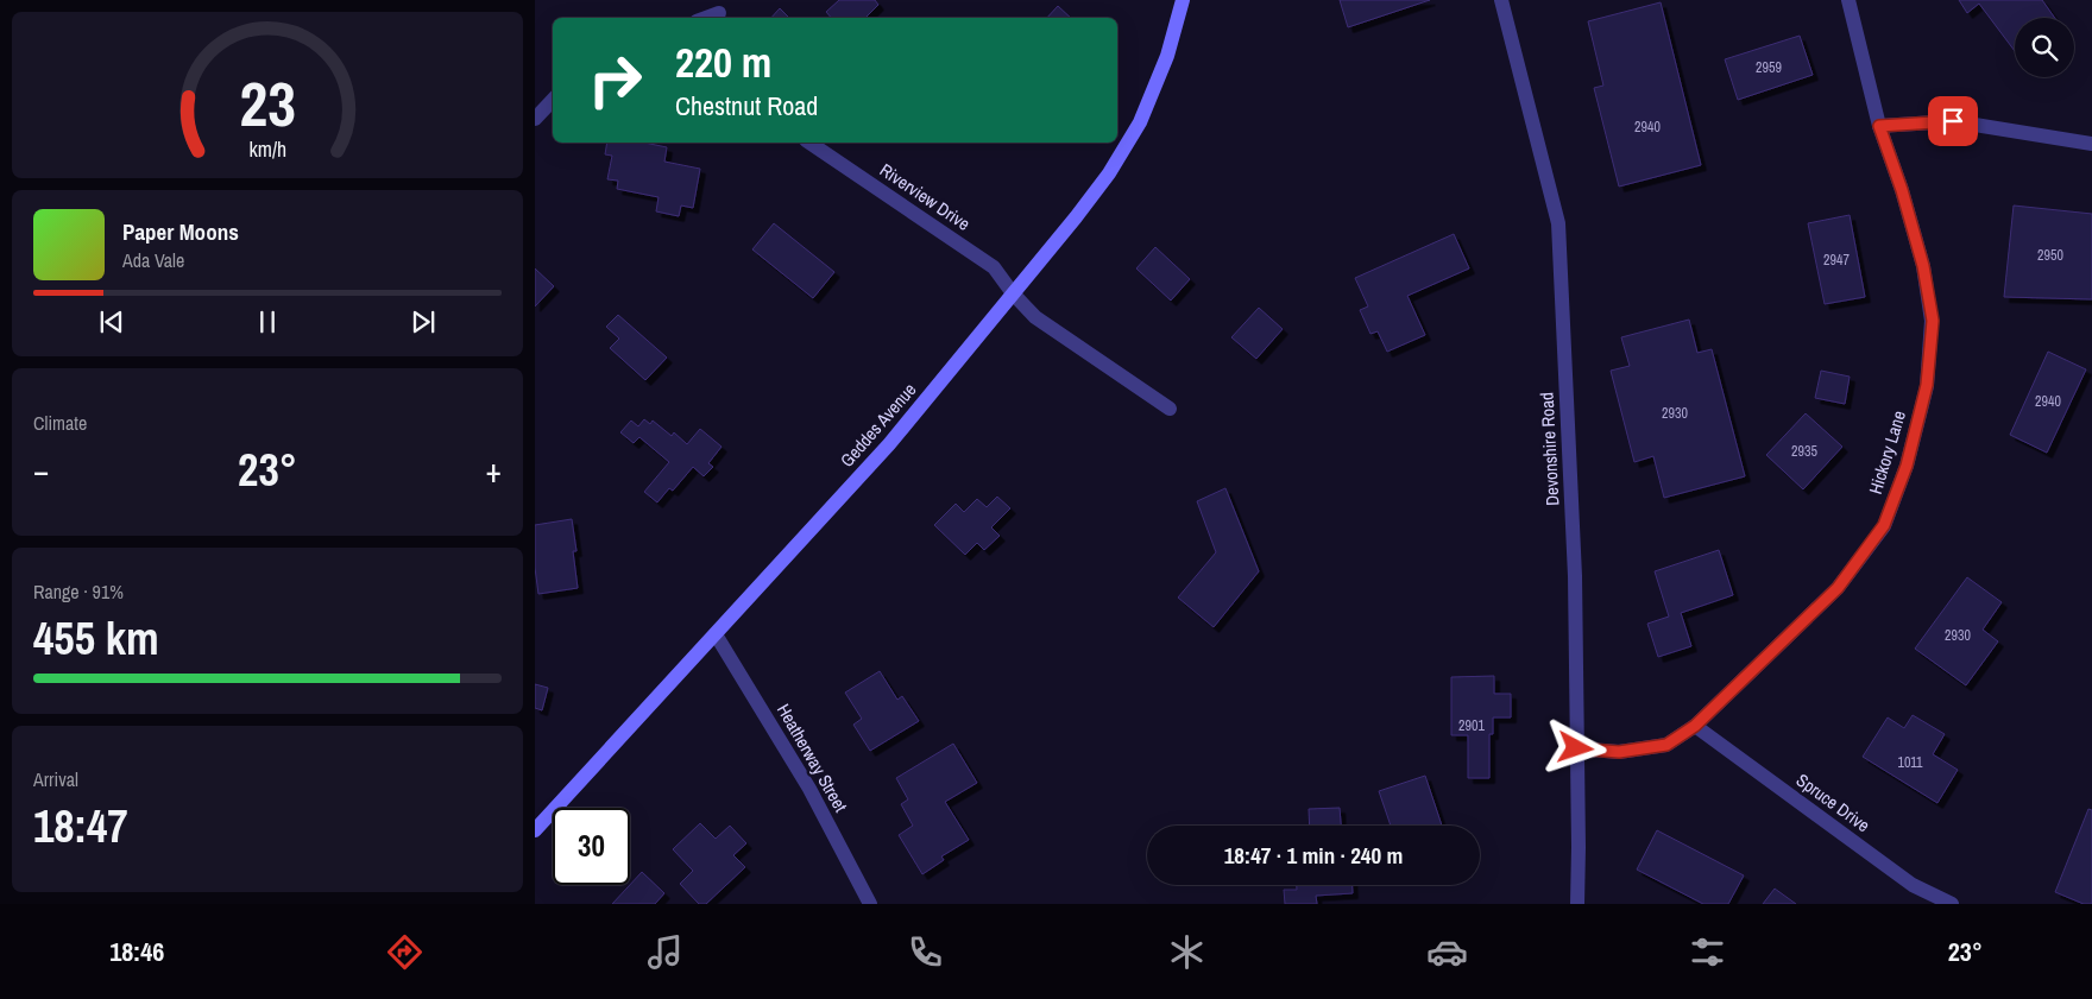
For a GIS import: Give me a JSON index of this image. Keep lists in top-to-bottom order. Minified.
{"streets":{"main road":["Geddes Avenue"],"street":["Riverview Drive","Devonshire Road","Hickory Lane","Heatherway Street","Spruce Drive"]},"crossings":[["Riverview Drive","Geddes Avenue"],["Geddes Avenue","Heatherway Street"],["Devonshire Road","Hickory Lane"],["Hickory Lane","Spruce Drive"]],"house_numbers":["2959","2940","2950","2947","2940","2930","2935","2930","2901","1011"],"page":{"turn":["220 m","Chestnut Road"],"song":["Paper Moons","Ada Vale"],"tile":["Climate",["Range · 91%","455 km"],["Arrival","18:47"]],"heat":["−","23°","+"],"limit":"30","trip":"18:47 · 1 min · 240 m","tabs":["18:46","23°"],"gauge":["23","km/h"]}}
